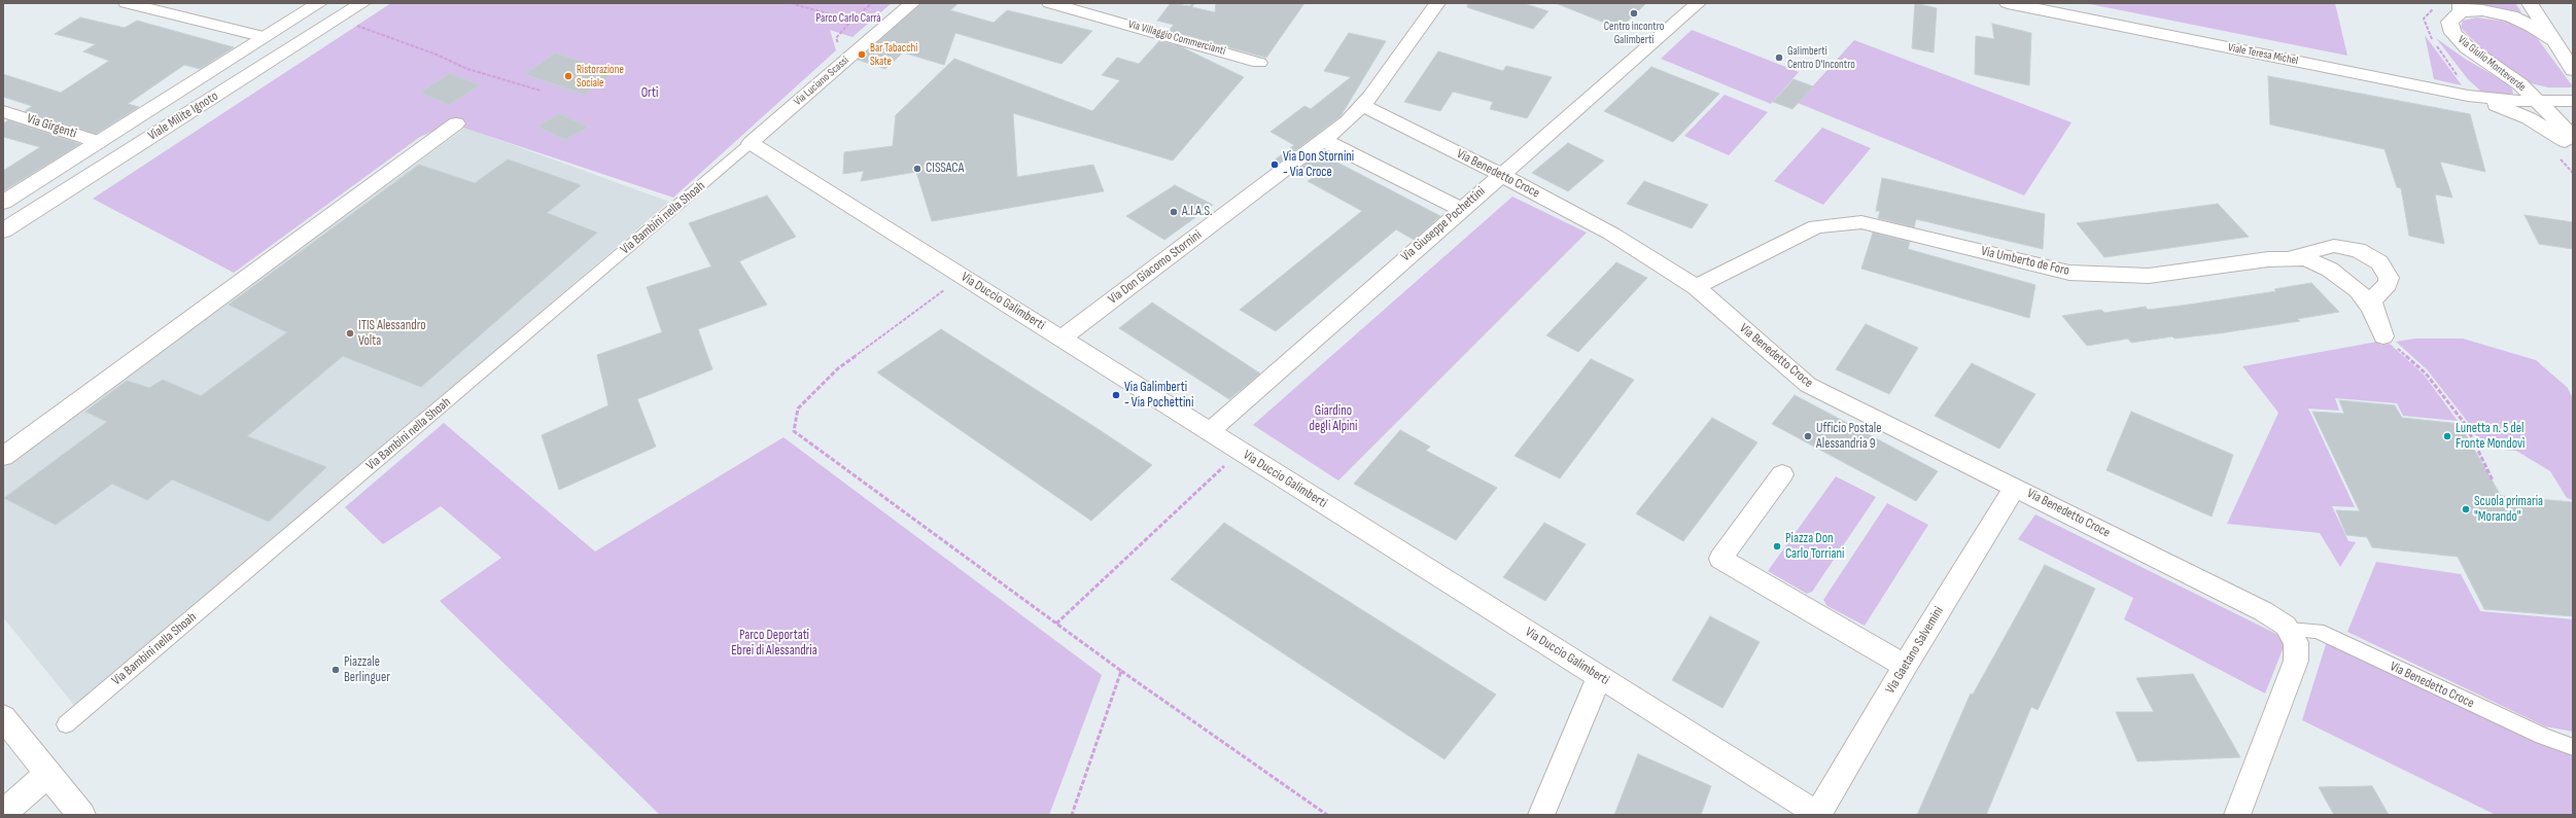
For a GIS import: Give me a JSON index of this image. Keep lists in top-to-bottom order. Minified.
{"streets":{"street":["Via Villaggio Commercianti","Viale Teresa Michel","Via Giulio Monteverde","Via Luciano Scassi","Viale Milite Ignoto","Via Girgenti","Via Benedetto Croce","Via Bambini nella Shoah","Via Giuseppe Pochettini","Via Umberto de Foro","Via Don Giacomo Stornini","Via Duccio Galimberti","Via Gaetano Salvemini"]},"crossings":[["Viale Teresa Michel","Via Giulio Monteverde"],["Via Luciano Scassi","Via Bambini nella Shoah"],["Via Luciano Scassi","Via Duccio Galimberti"],["Viale Milite Ignoto","Via Girgenti"],["Via Benedetto Croce","Via Giuseppe Pochettini"],["Via Benedetto Croce","Via Umberto de Foro"],["Via Benedetto Croce","Via Don Giacomo Stornini"],["Via Benedetto Croce","Via Gaetano Salvemini"],["Via Bambini nella Shoah","Via Duccio Galimberti"],["Via Giuseppe Pochettini","Via Duccio Galimberti"],["Via Don Giacomo Stornini","Via Duccio Galimberti"],["Via Duccio Galimberti","Via Gaetano Salvemini"]],"parks":["Parco Carlo Carrà","Orti","Giardino degli Alpini","Parco Deportati Ebrei di Alessandria"],"places":["Centro incontro Galimberti","Bar Tabacchi Skate","Galimberti Centro D'Incontro","Ristorazione Sociale","Via Don Stornini - Via Croce","CISSACA","A.I.A.S.","ITIS Alessandro Volta","Via Galimberti - Via Pochettini","Ufficio Postale Alessandria 9","Lunetta n. 5 del Fronte Mondovì","Scuola primaria \"Morando\"","Piazza Don Carlo Torriani","Piazzale Berlinguer"]}
